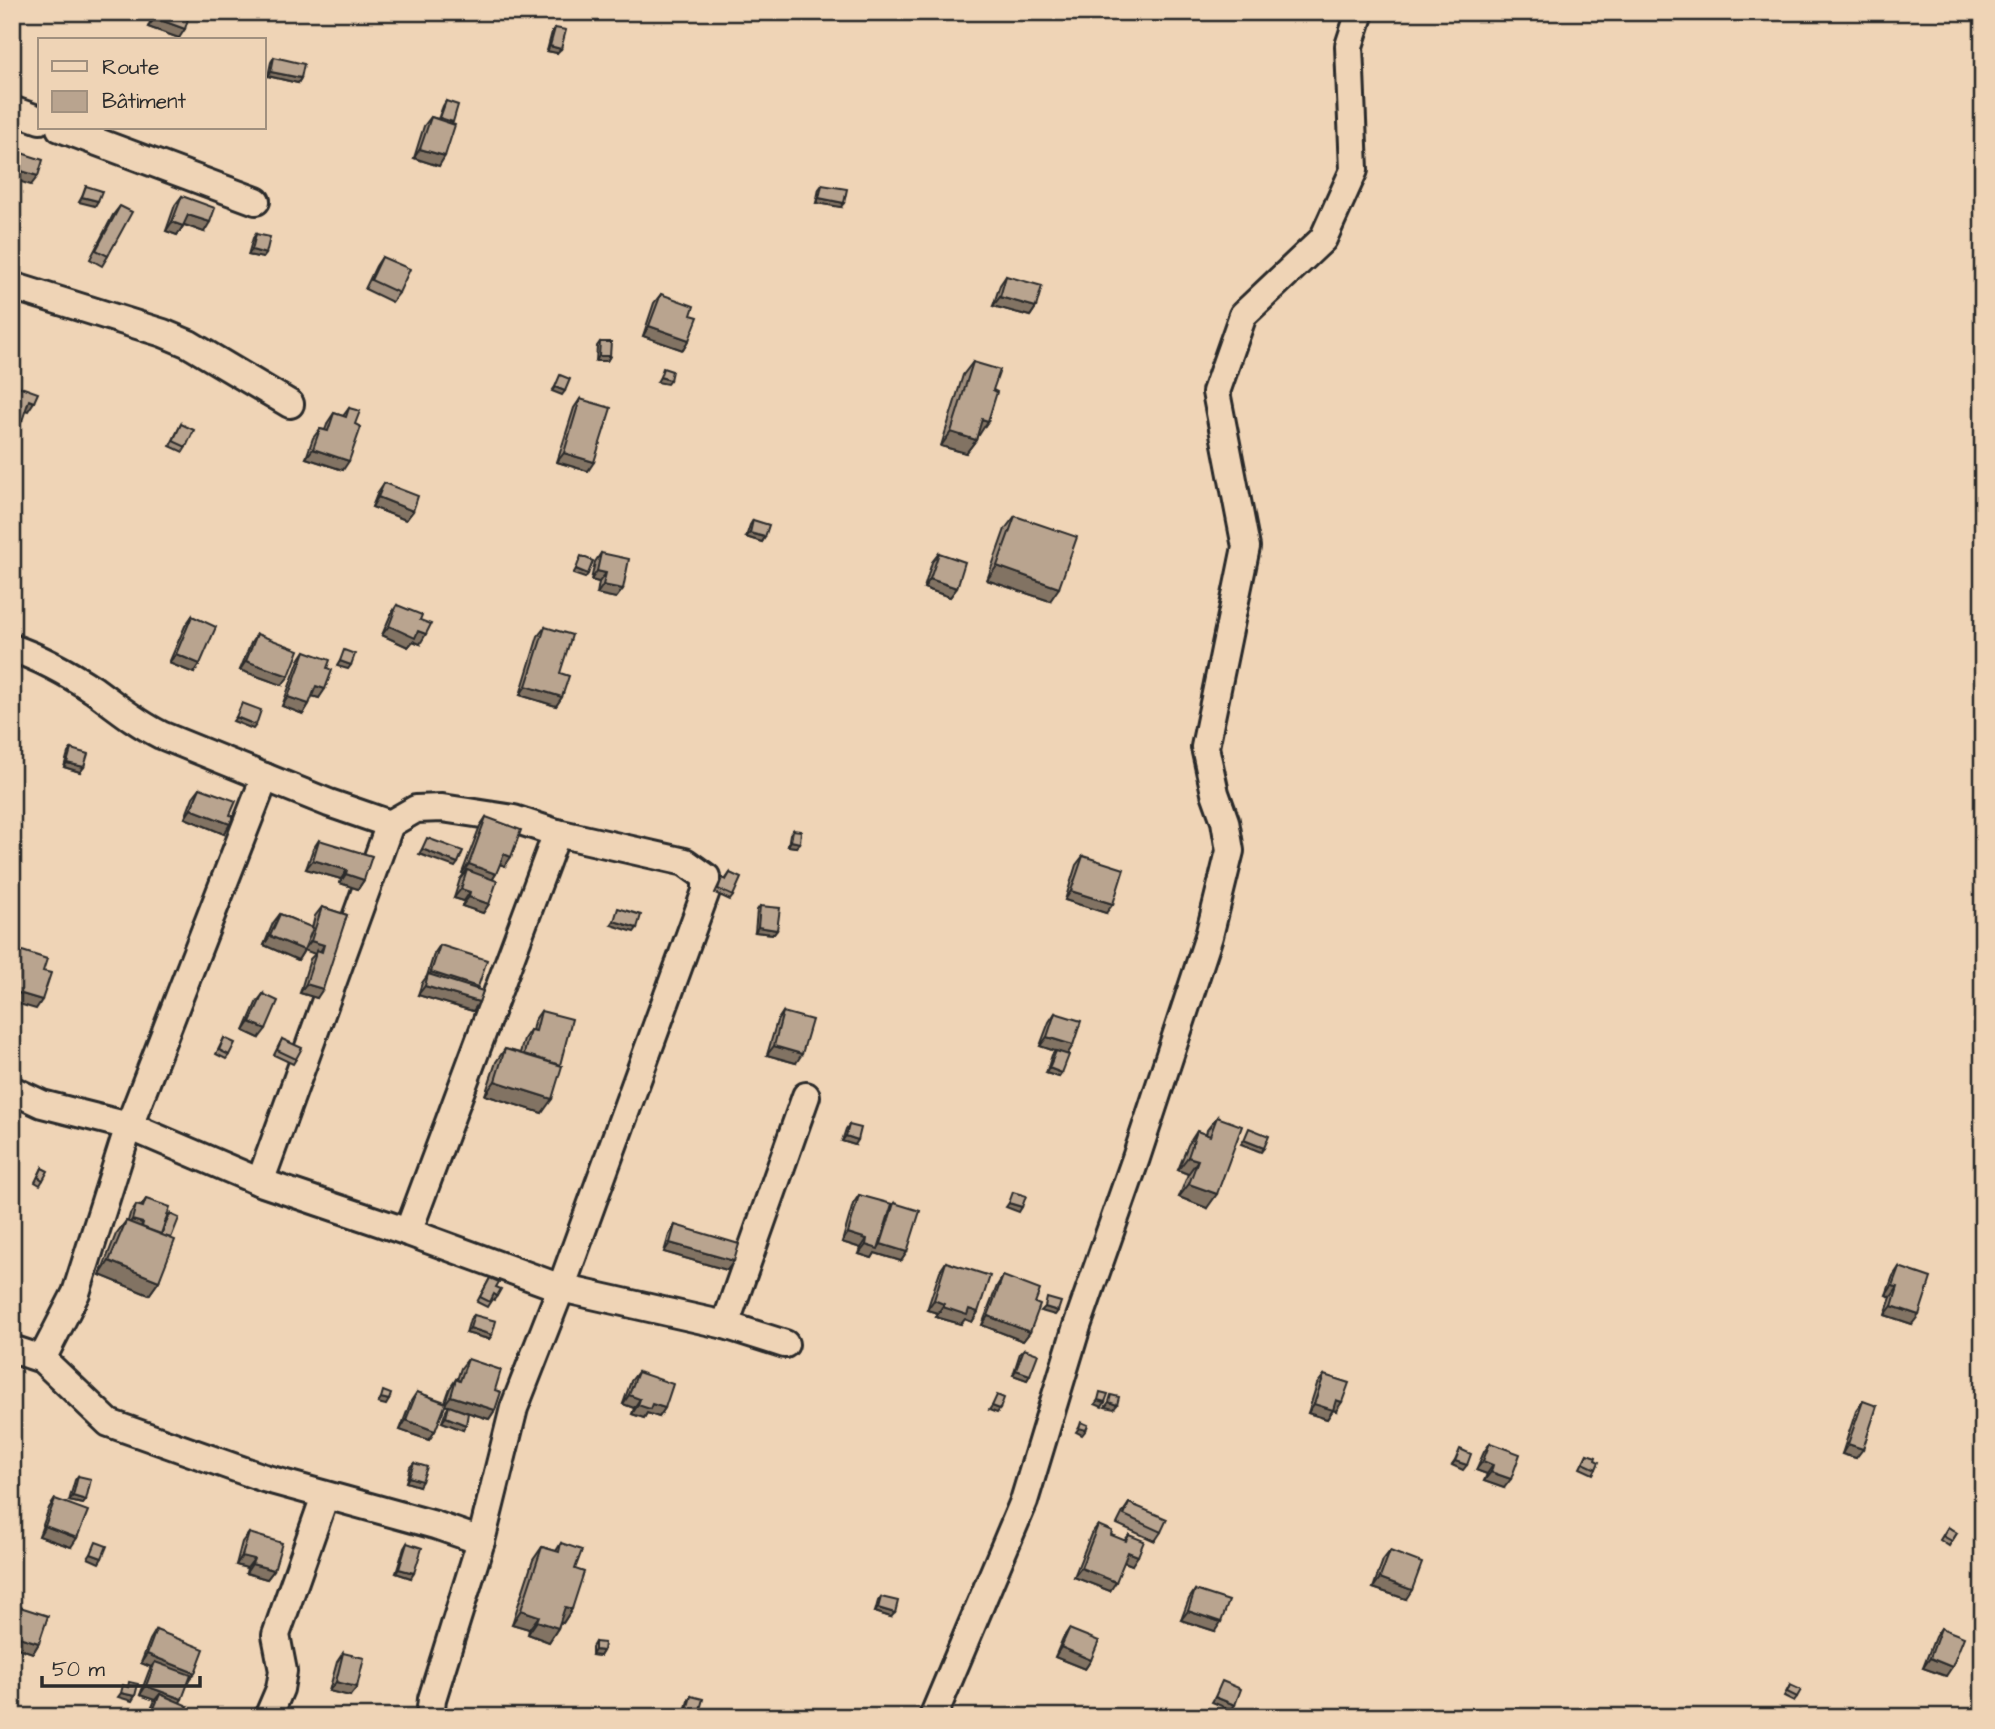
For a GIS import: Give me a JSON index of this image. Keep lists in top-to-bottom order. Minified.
{"legend":["Route","Bâtiment"],"scale_bar":"50 m"}
